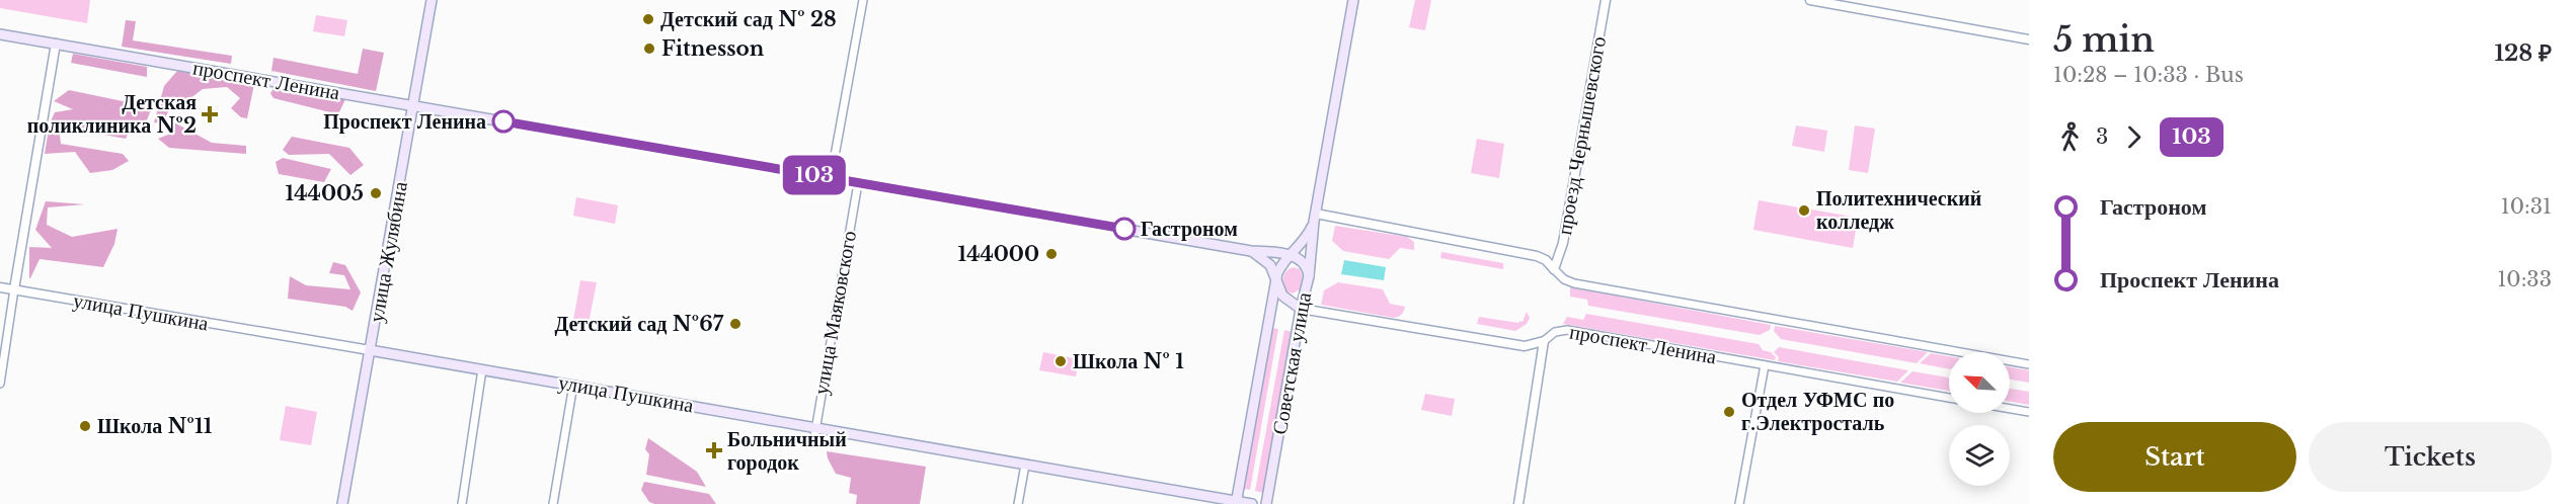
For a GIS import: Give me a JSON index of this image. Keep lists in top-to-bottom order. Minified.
{"streets":{"main road":["проспект Ленина","улица Жулябина","улица Пушкина","Советская улица"],"street":["проезд Чернышевского","улица Маяковского"]},"crossings":[["проспект Ленина","улица Жулябина"],["проспект Ленина","улица Маяковского"],["проспект Ленина","Советская улица"],["улица Жулябина","улица Пушкина"],["улица Пушкина","улица Маяковского"],["улица Пушкина","Советская улица"]],"places":{"other":["Детский сад № 28","Fitnesson","Проспект Ленина","144005","Политехнический колледж","Гастроном","144000","Детский сад №67","Школа № 1","Отдел УФМС по г.Электросталь","Школа №11"],"health":["Детская поликлиника №2","Больничный городок"]},"lines":["bus line 103"],"north":"top left","page":{"on_map":"103","heading":["5 min","10:28 – 10:33 · Bus","128 ₽"],"legs":["3","103"],"list":[{"name":"Гастроном","value":"10:31"},{"name":"Проспект Ленина","value":"10:33"}],"buttons":["Start","Tickets"]}}
